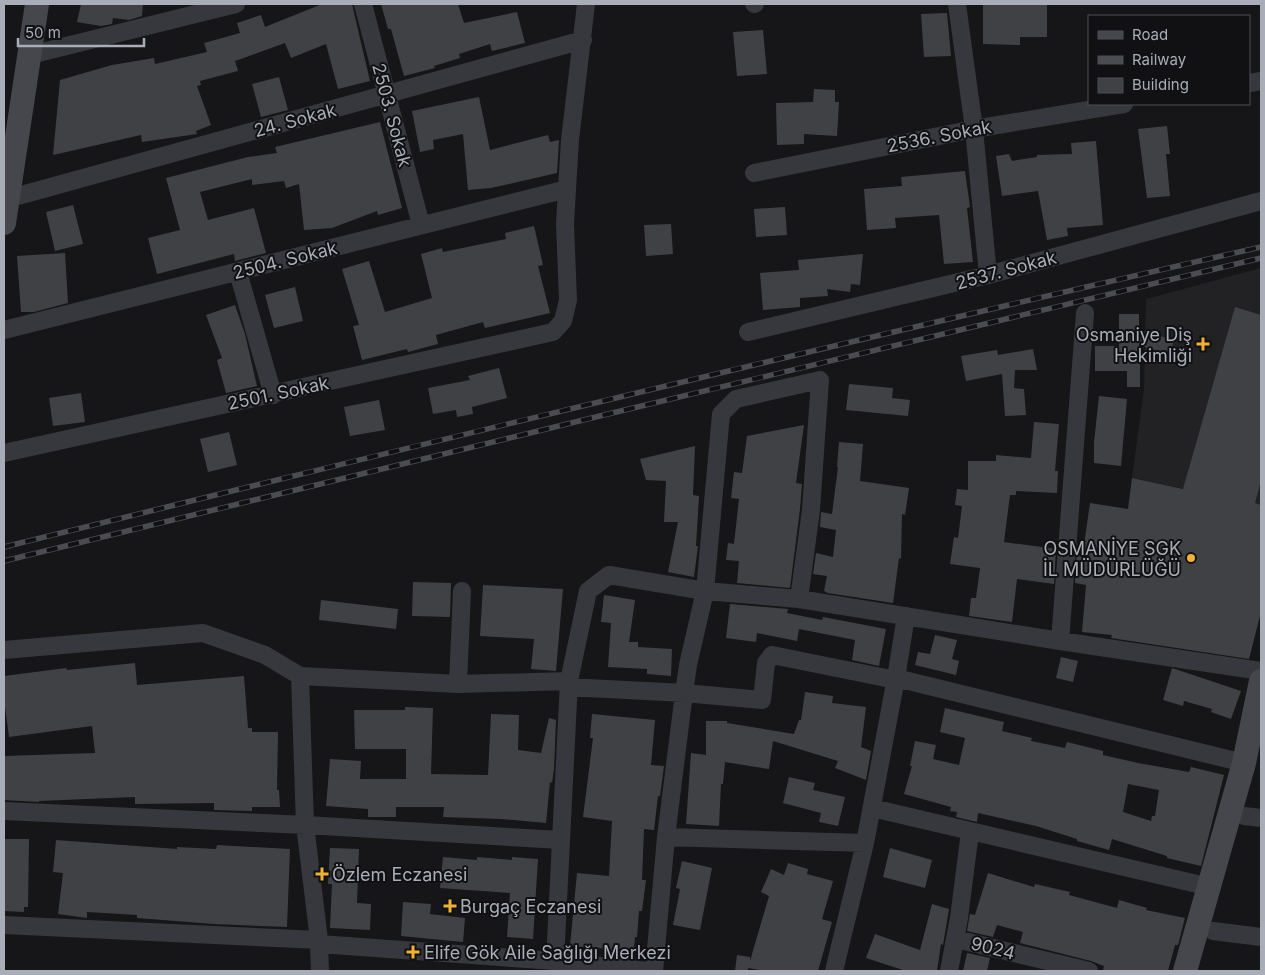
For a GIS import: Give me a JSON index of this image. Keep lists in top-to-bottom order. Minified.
{"streets":{"street":["2503. Sokak","24. Sokak","2536. Sokak","2504. Sokak","2537. Sokak","2501. Sokak","9024"]},"crossings":[["2503. Sokak","24. Sokak"],["2503. Sokak","2504. Sokak"],["2504. Sokak","2501. Sokak"]],"places":{"health":["Osmaniye Diş Hekimliği","Özlem Eczanesi","Burgaç Eczanesi","Elife Gök Aile Sağlığı Merkezi"],"other":["OSMANİYE SGK İL MÜDÜRLÜĞÜ"]},"legend":["Road","Railway","Building"],"scale_bar":"50 m"}
